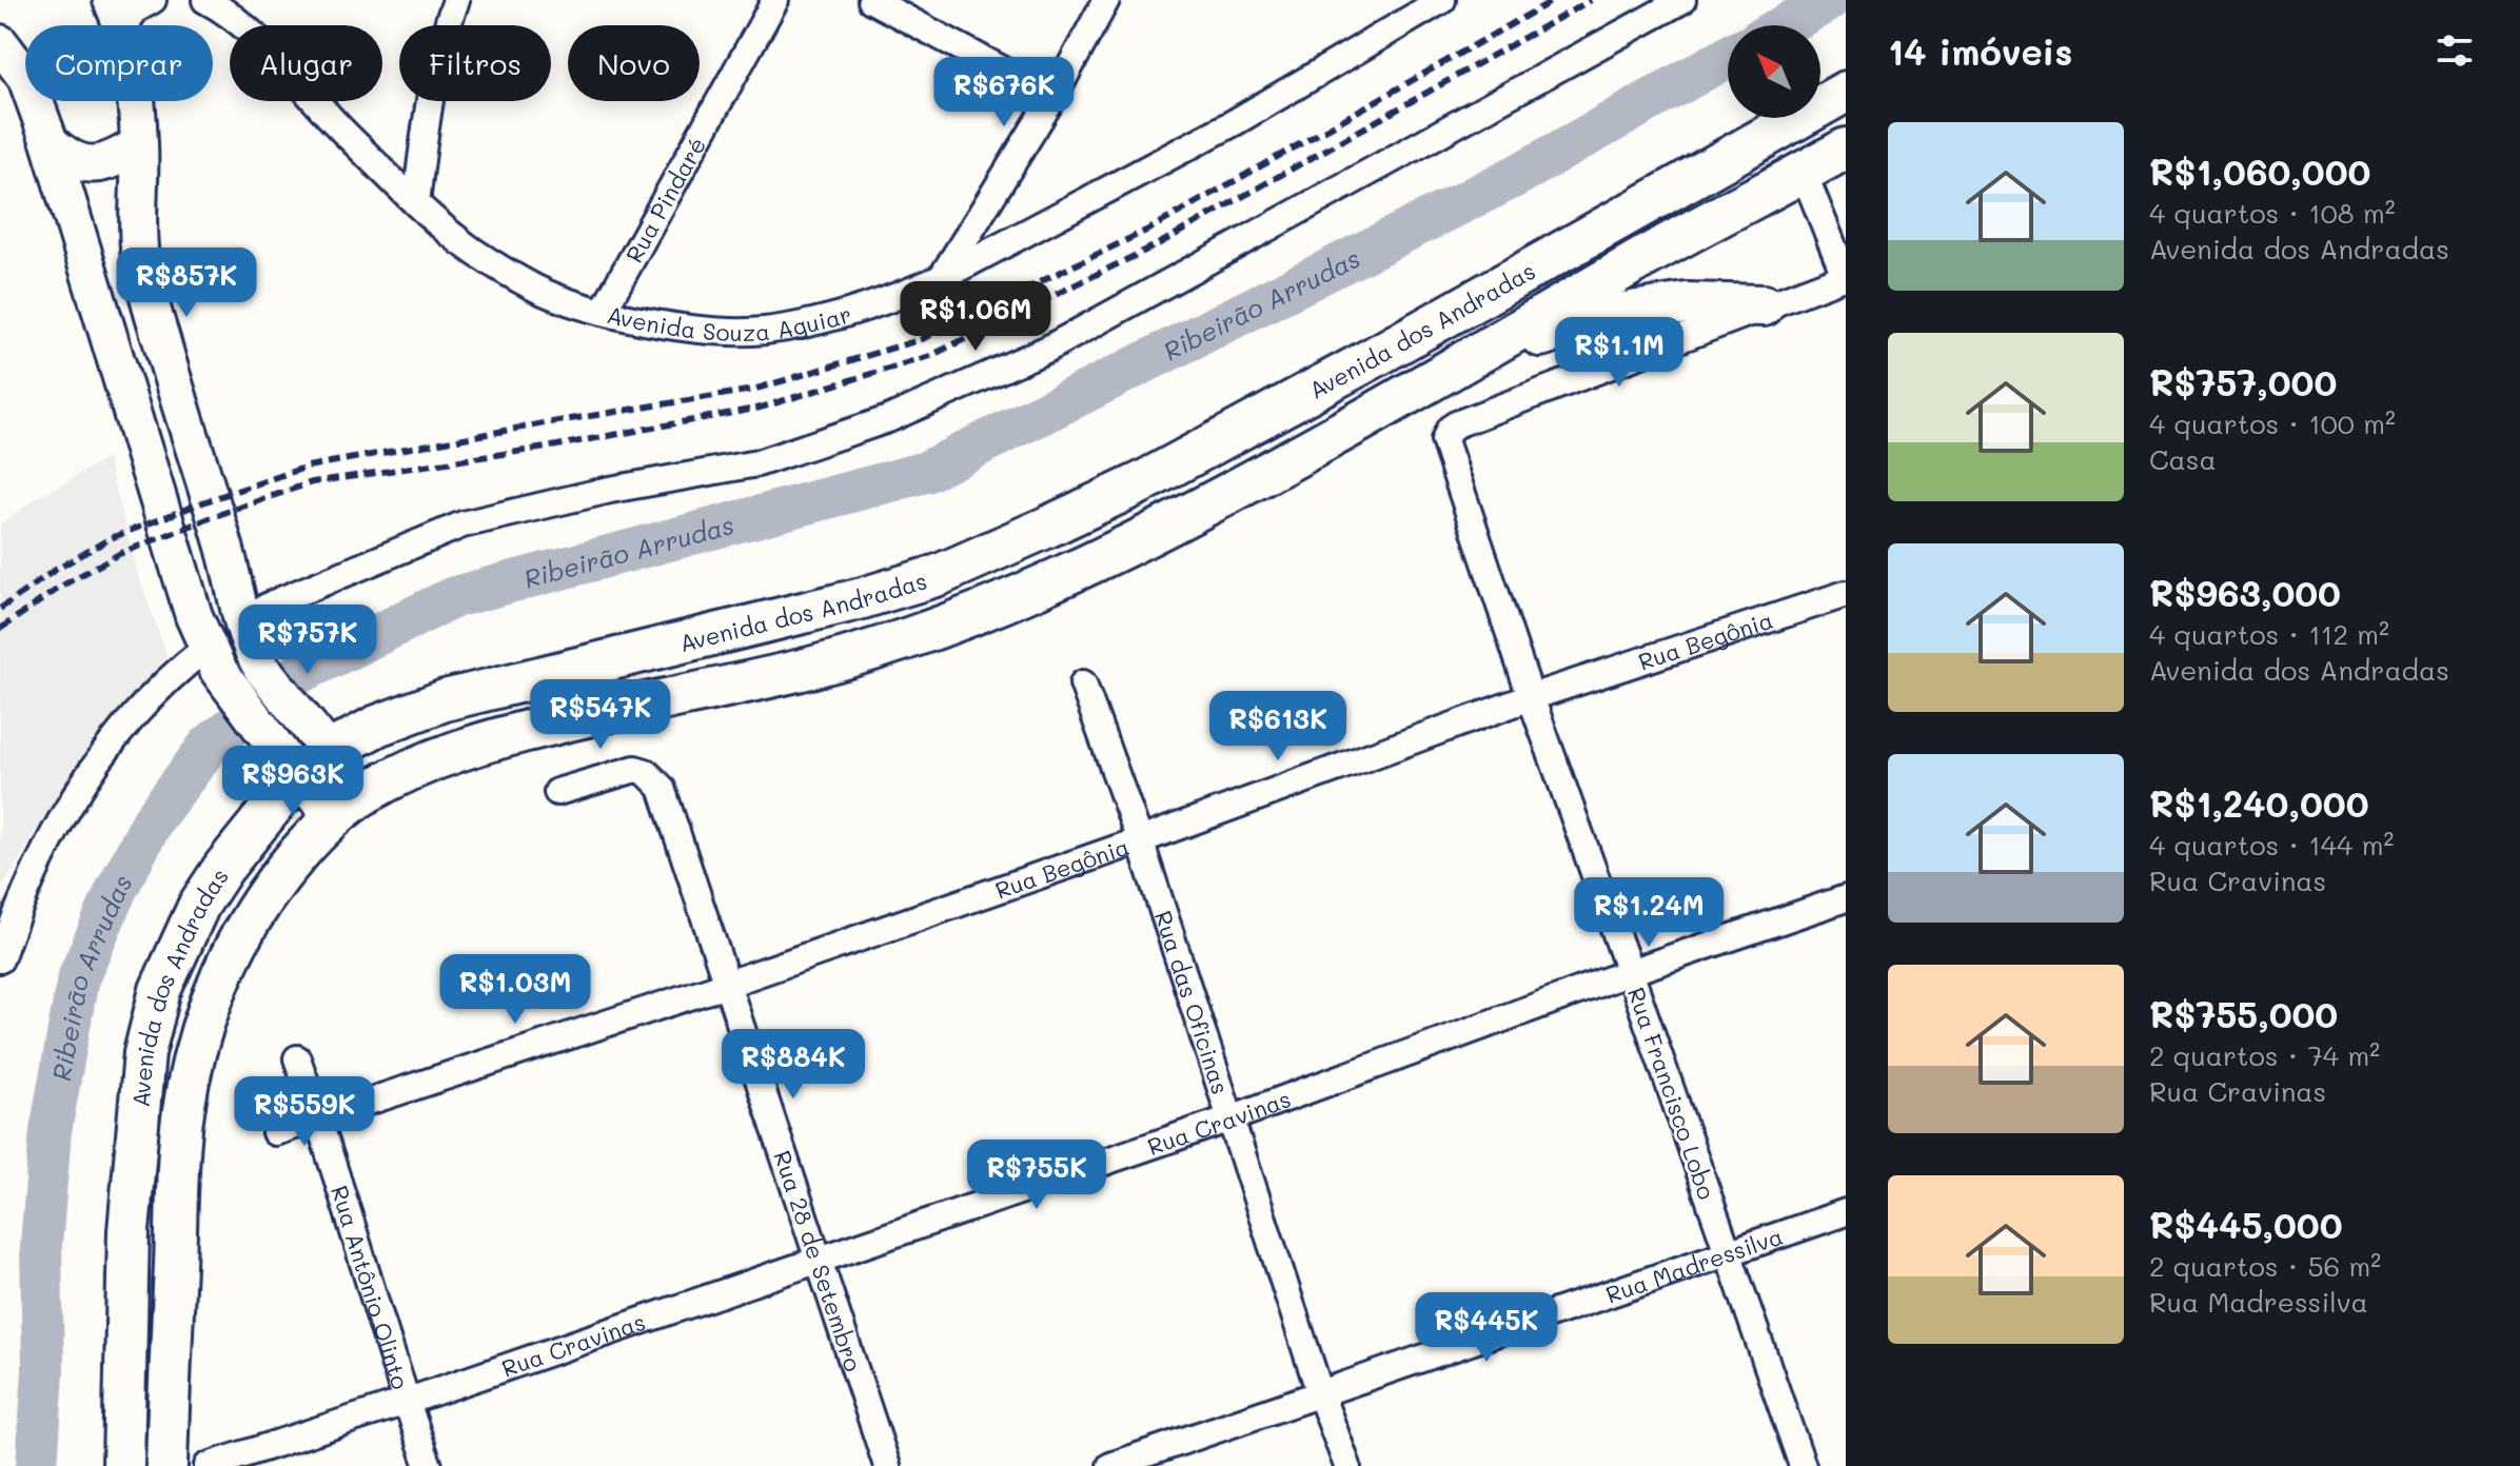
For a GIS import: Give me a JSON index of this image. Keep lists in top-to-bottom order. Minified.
{"streets":{"main road":["Avenida dos Andradas"],"street":["Rua Pindaré","Avenida Souza Aguiar","Rua Begônia","Rua das Oficinas","Rua Francisco Lobo","Rua Cravinas","Rua 28 de Setembro","Rua Madressilva","Rua Antônio Olinto"]},"crossings":[["Rua Pindaré","Avenida Souza Aguiar"],["Rua Begônia","Rua das Oficinas"],["Rua Begônia","Rua Francisco Lobo"],["Rua Begônia","Rua 28 de Setembro"],["Rua Begônia","Rua Antônio Olinto"],["Rua das Oficinas","Rua Cravinas"],["Rua das Oficinas","Rua Madressilva"],["Rua Francisco Lobo","Rua Cravinas"],["Rua Francisco Lobo","Rua Madressilva"],["Rua Cravinas","Rua 28 de Setembro"],["Rua Cravinas","Rua Antônio Olinto"]],"water":["Ribeirão Arrudas"],"north":"top left","page":{"heading":"14 imóveis","chip":["Comprar","Alugar","Filtros","Novo"],"price":["R$676K","R$857K","R$1.06M","R$1.1M","R$757K","R$547K","R$613K","R$963K","R$1.24M","R$1.03M","R$884K","R$559K","R$755K","R$445K"],"list":[{"name":"R$1,060,000","note":"4 quartos · 108 m² · Avenida dos Andradas"},{"name":"R$757,000","note":"4 quartos · 100 m² · Casa"},{"name":"R$963,000","note":"4 quartos · 112 m² · Avenida dos Andradas"},{"name":"R$1,240,000","note":"4 quartos · 144 m² · Rua Cravinas"},{"name":"R$755,000","note":"2 quartos · 74 m² · Rua Cravinas"},{"name":"R$445,000","note":"2 quartos · 56 m² · Rua Madressilva"}]}}
